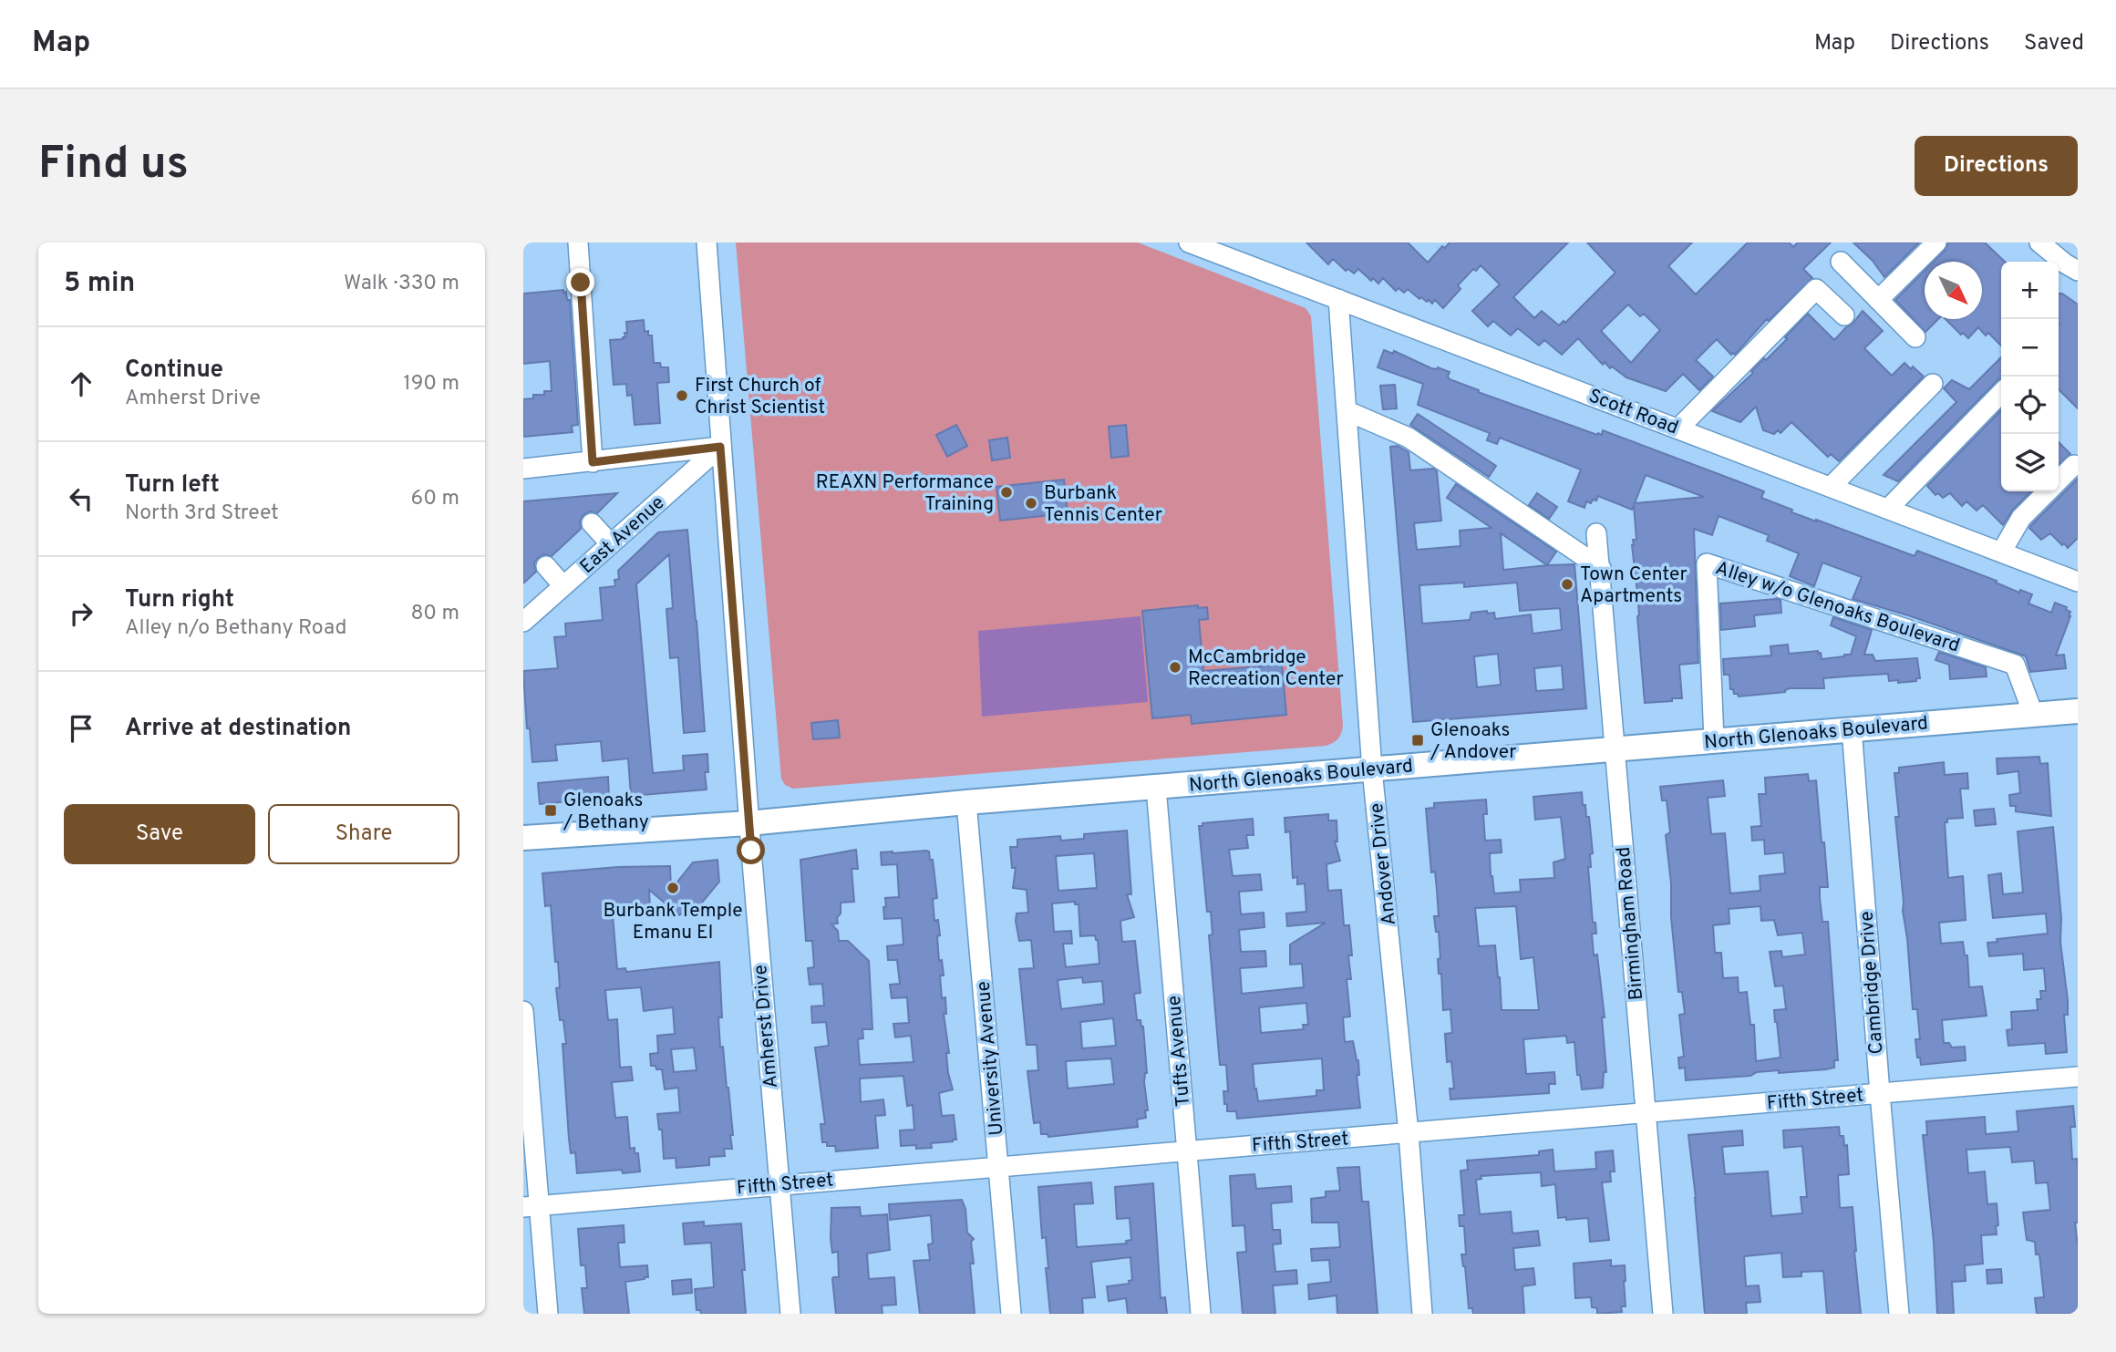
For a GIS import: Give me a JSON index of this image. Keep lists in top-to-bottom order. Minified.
{"streets":{"main road":["North Glenoaks Boulevard"],"street":["Scott Road","East Avenue","Alley w/o Glenoaks Boulevard","Andover Drive","Birmingham Road","Cambridge Drive","Amherst Drive","Tufts Avenue","University Avenue","Fifth Street"]},"crossings":[["Scott Road","Andover Drive"],["East Avenue","Amherst Drive"],["Alley w/o Glenoaks Boulevard","North Glenoaks Boulevard"],["North Glenoaks Boulevard","Andover Drive"],["North Glenoaks Boulevard","Birmingham Road"],["North Glenoaks Boulevard","Cambridge Drive"],["North Glenoaks Boulevard","Amherst Drive"],["North Glenoaks Boulevard","Tufts Avenue"],["North Glenoaks Boulevard","University Avenue"],["Andover Drive","Fifth Street"],["Birmingham Road","Fifth Street"],["Cambridge Drive","Fifth Street"],["Amherst Drive","Fifth Street"],["Tufts Avenue","Fifth Street"],["University Avenue","Fifth Street"]],"places":{"other":["First Church of Christ Scientist","REAXN Performance Training","Burbank Tennis Center","Town Center Apartments","McCambridge Recreation Center","Burbank Temple Emanu El"],"transit":["Glenoaks / Andover","Glenoaks / Bethany"]},"north":"bottom right","page":{"header":"Map","nav":["Map","Directions","Saved"],"buttons":["Directions",["Save","Share"]],"title":"Find us","heading":["5 min","Walk · 330 m"],"map_buttons":["+","−"],"list":[["Continue","Amherst Drive","190 m"],["Turn left","North 3rd Street","60 m"],["Turn right","Alley n/o Bethany Road","80 m"],"Arrive at destination"]}}
